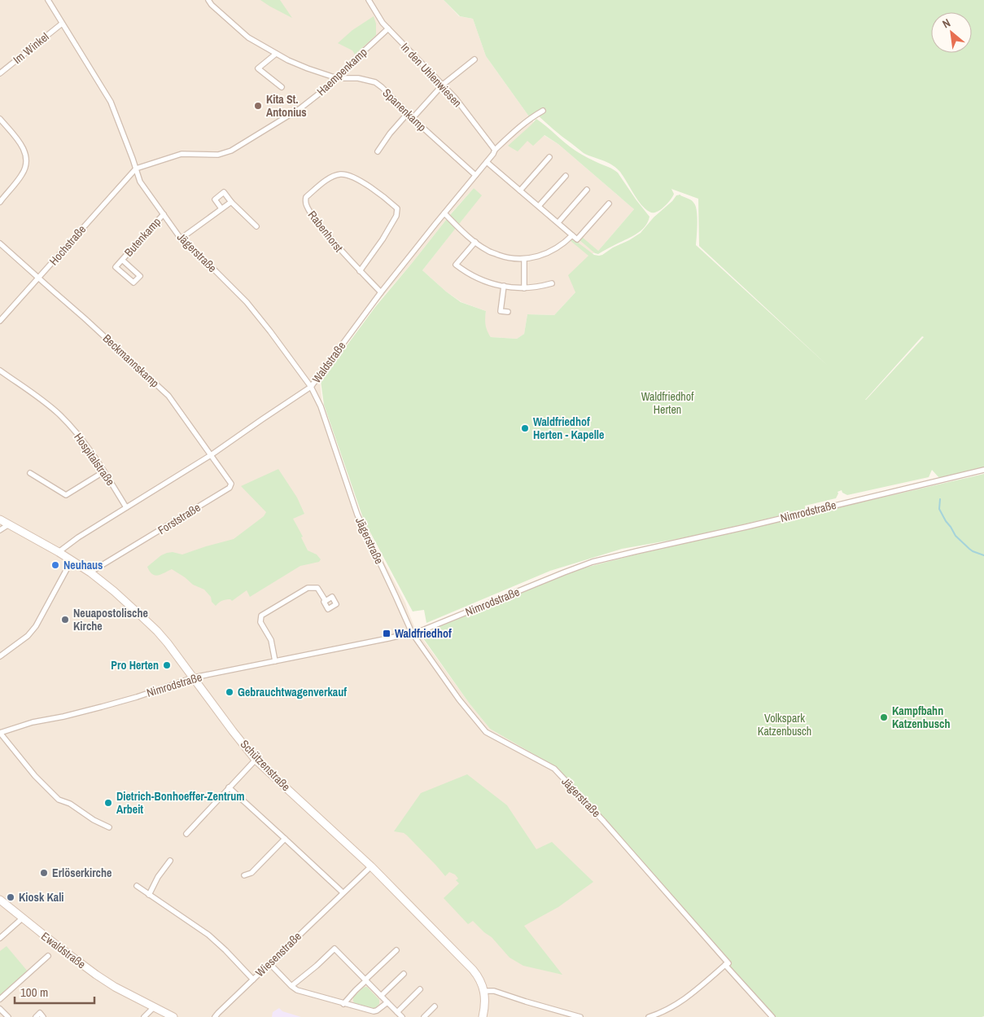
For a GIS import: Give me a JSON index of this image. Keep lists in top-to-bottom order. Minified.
{"streets":{"main road":["Schützenstraße","Ewaldstraße"],"street":["Im Winkel","Haempenkamp","In den Uhlenwiesen","Spanenkamp","Rabenhorst","Butenkamp","Hochstraße","Jägerstraße","Beckmannskamp","Waldstraße","Hospitalstraße","Nimrodstraße","Forststraße","Wiesenstraße"]},"crossings":[["Im Winkel","Jägerstraße"],["Haempenkamp","In den Uhlenwiesen"],["Haempenkamp","Spanenkamp"],["Haempenkamp","Hochstraße"],["Haempenkamp","Jägerstraße"],["In den Uhlenwiesen","Waldstraße"],["Spanenkamp","Waldstraße"],["Rabenhorst","Waldstraße"],["Butenkamp","Jägerstraße"],["Hochstraße","Jägerstraße"],["Hochstraße","Beckmannskamp"],["Jägerstraße","Waldstraße"],["Jägerstraße","Nimrodstraße"],["Beckmannskamp","Waldstraße"],["Beckmannskamp","Forststraße"],["Waldstraße","Hospitalstraße"],["Waldstraße","Forststraße"],["Waldstraße","Schützenstraße"],["Nimrodstraße","Schützenstraße"],["Schützenstraße","Wiesenstraße"]],"parks":["Waldfriedhof Herten","Volkspark Katzenbusch"],"places":{"other":["Kita St. Antonius","Waldfriedhof Herten - Kapelle","Neuhaus","Neuapostolische Kirche","Pro Herten","Gebrauchtwagenverkauf","Kampfbahn Katzenbusch","Dietrich-Bonhoeffer-Zentrum Arbeit","Erlöserkirche","Kiosk Kali"],"transit":["Waldfriedhof"]},"scale_bar":"100 m","north":"top left"}
